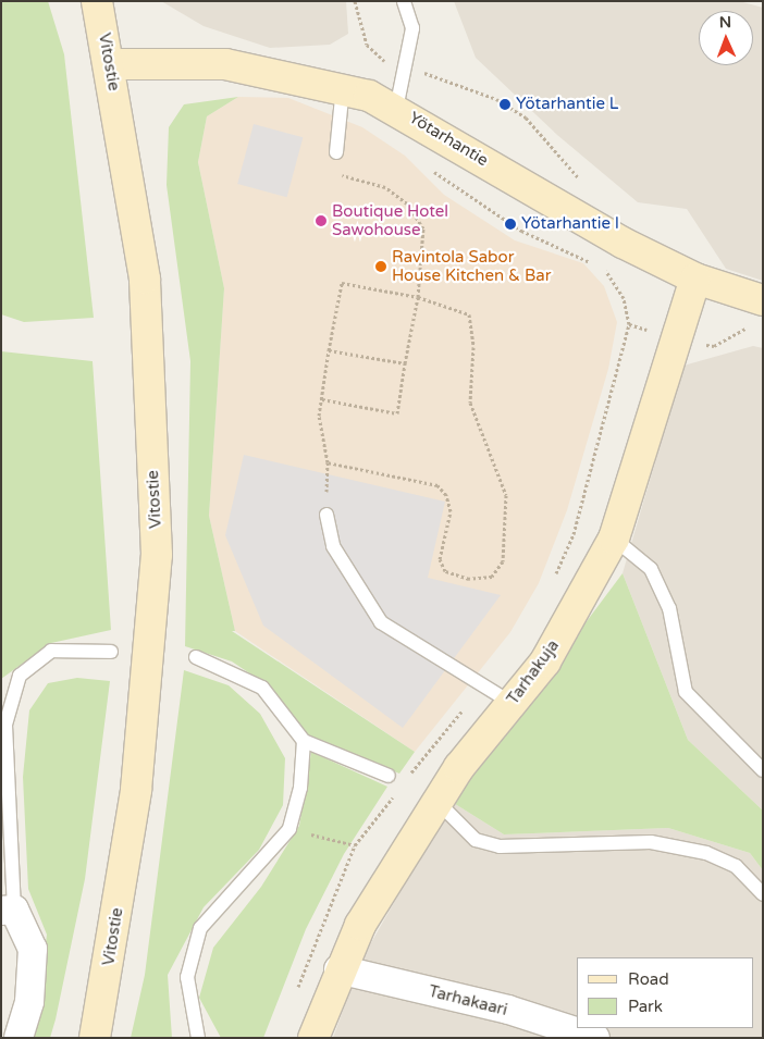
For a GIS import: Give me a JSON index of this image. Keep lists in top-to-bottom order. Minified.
{"streets":{"street":["Vitostie","Yötarhantie","Tarhakuja","Tarhakaari"]},"crossings":[["Vitostie","Yötarhantie"],["Yötarhantie","Tarhakuja"],["Tarhakuja","Tarhakaari"]],"places":["Yötarhantie L","Boutique Hotel Sawohouse","Yötarhantie I","Ravintola Sabor House Kitchen & Bar"],"legend":["Road","Park"],"north":"top"}
